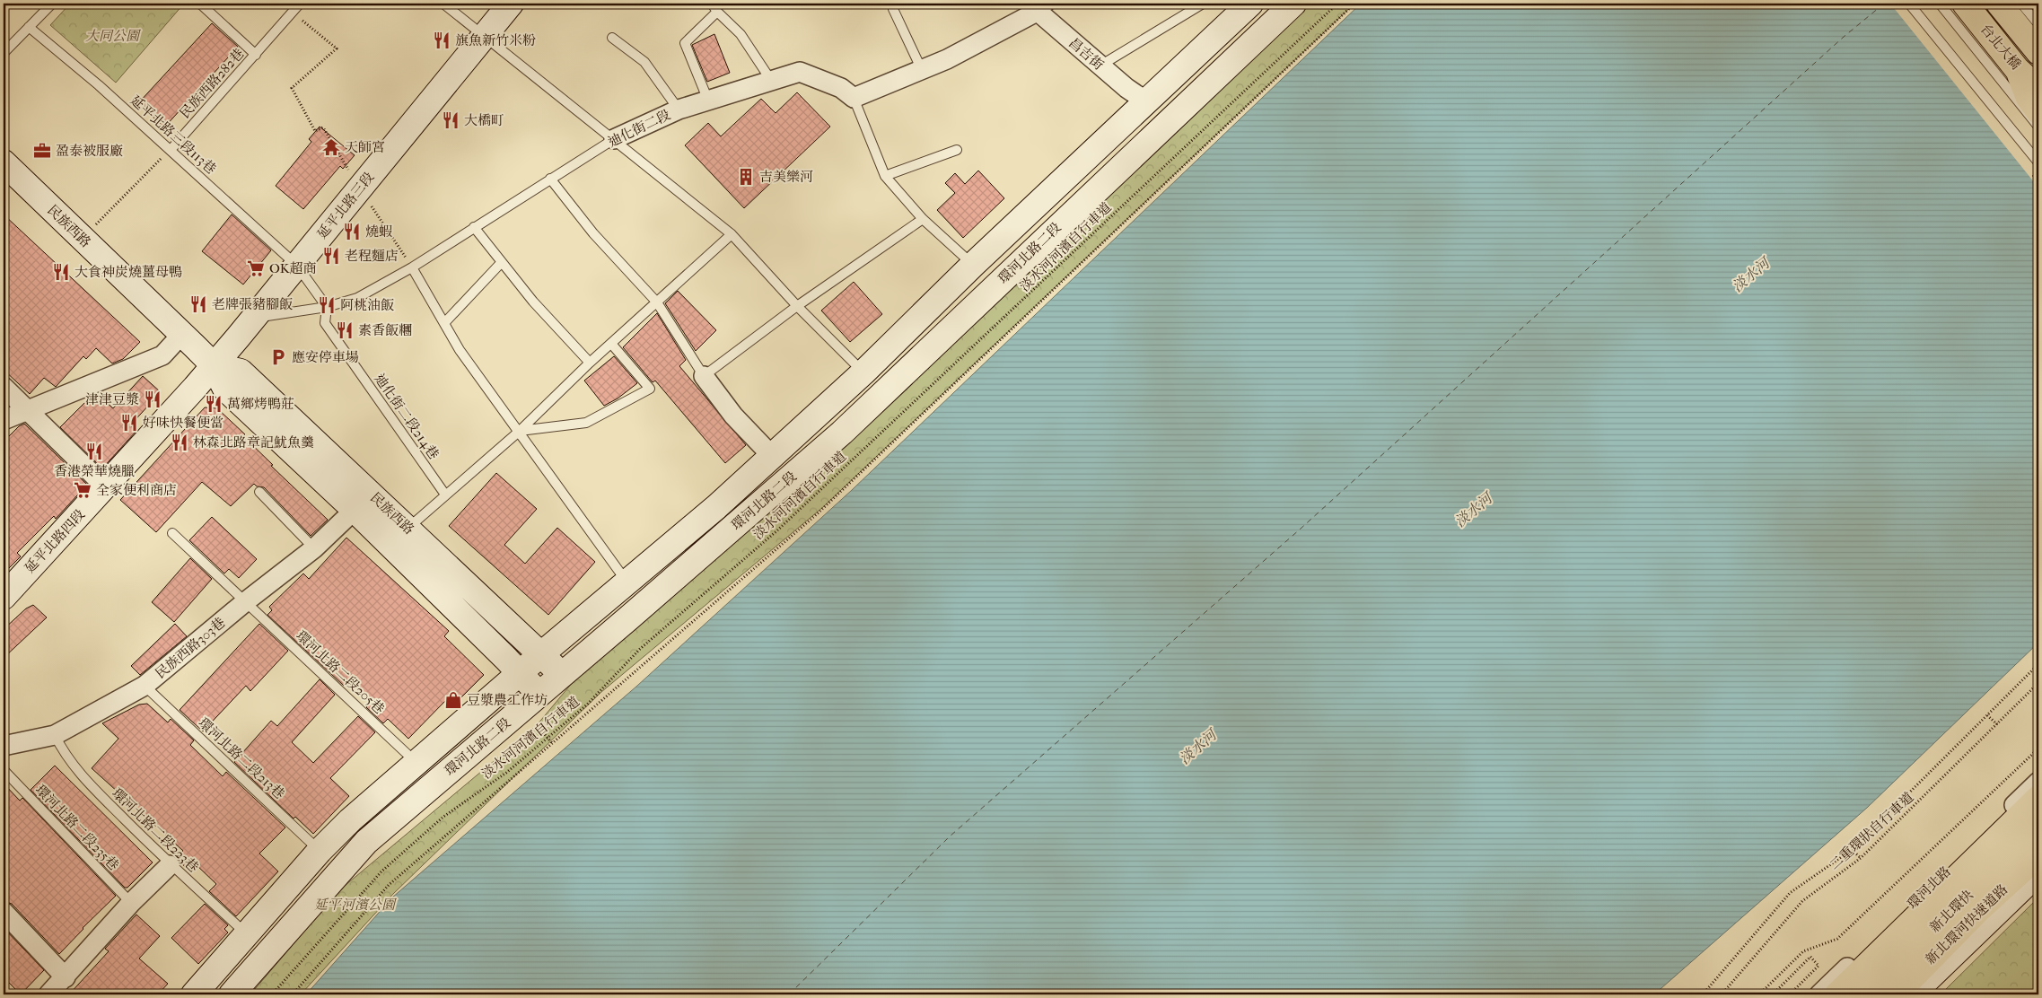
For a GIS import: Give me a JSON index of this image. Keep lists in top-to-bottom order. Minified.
{"streets":{"main road":["台北大橋","延平北路三段","民族西路","環河北路二段","延平北路四段","環河北路","新北環快","新北環河快速道路"],"street":["昌吉街","迪化街二段","民族西路303巷"],"lane":["民族西路282巷","延平北路三段113巷","迪化街二段214巷","環河北路二段205巷","環河北路二段213巷","環河北路二段235巷","環河北路二段223巷"],"path":["淡水河河濱自行車道","二重環狀自行車道"]},"crossings":[["昌吉街","環河北路二段"],["民族西路282巷","延平北路三段113巷"],["迪化街二段","延平北路三段113巷"],["迪化街二段","延平北路三段"],["迪化街二段","迪化街二段214巷"],["延平北路三段113巷","延平北路三段"],["延平北路三段113巷","迪化街二段214巷"],["延平北路三段","民族西路"],["延平北路三段","延平北路四段"],["民族西路","環河北路二段"],["民族西路","延平北路四段"],["民族西路","民族西路303巷"],["環河北路二段","環河北路二段205巷"],["環河北路二段","環河北路二段213巷"],["環河北路二段","環河北路二段223巷"],["民族西路303巷","環河北路二段205巷"],["民族西路303巷","環河北路二段213巷"],["民族西路303巷","環河北路二段223巷"]],"water":["淡水河"],"parks":["大同公園","延平河濱公園"],"places":{"restaurant":["旗魚新竹米粉","大橋町","燒蝦","老程麵店","大食神炭燒薑母鴨","老牌張豬腳飯","阿桃油飯","素香飯糰","津津豆漿","萬鄉烤鴨莊","好味快餐便當","林森北路章記魷魚羹","香港榮華燒臘"],"temple":["天師宮"],"office":["盈泰被服廠"],"building":["吉美樂河"],"supermarket":["OK超商","全家便利商店"],"parking":["應安停車場"],"shop":["豆漿農工作坊"]}}
